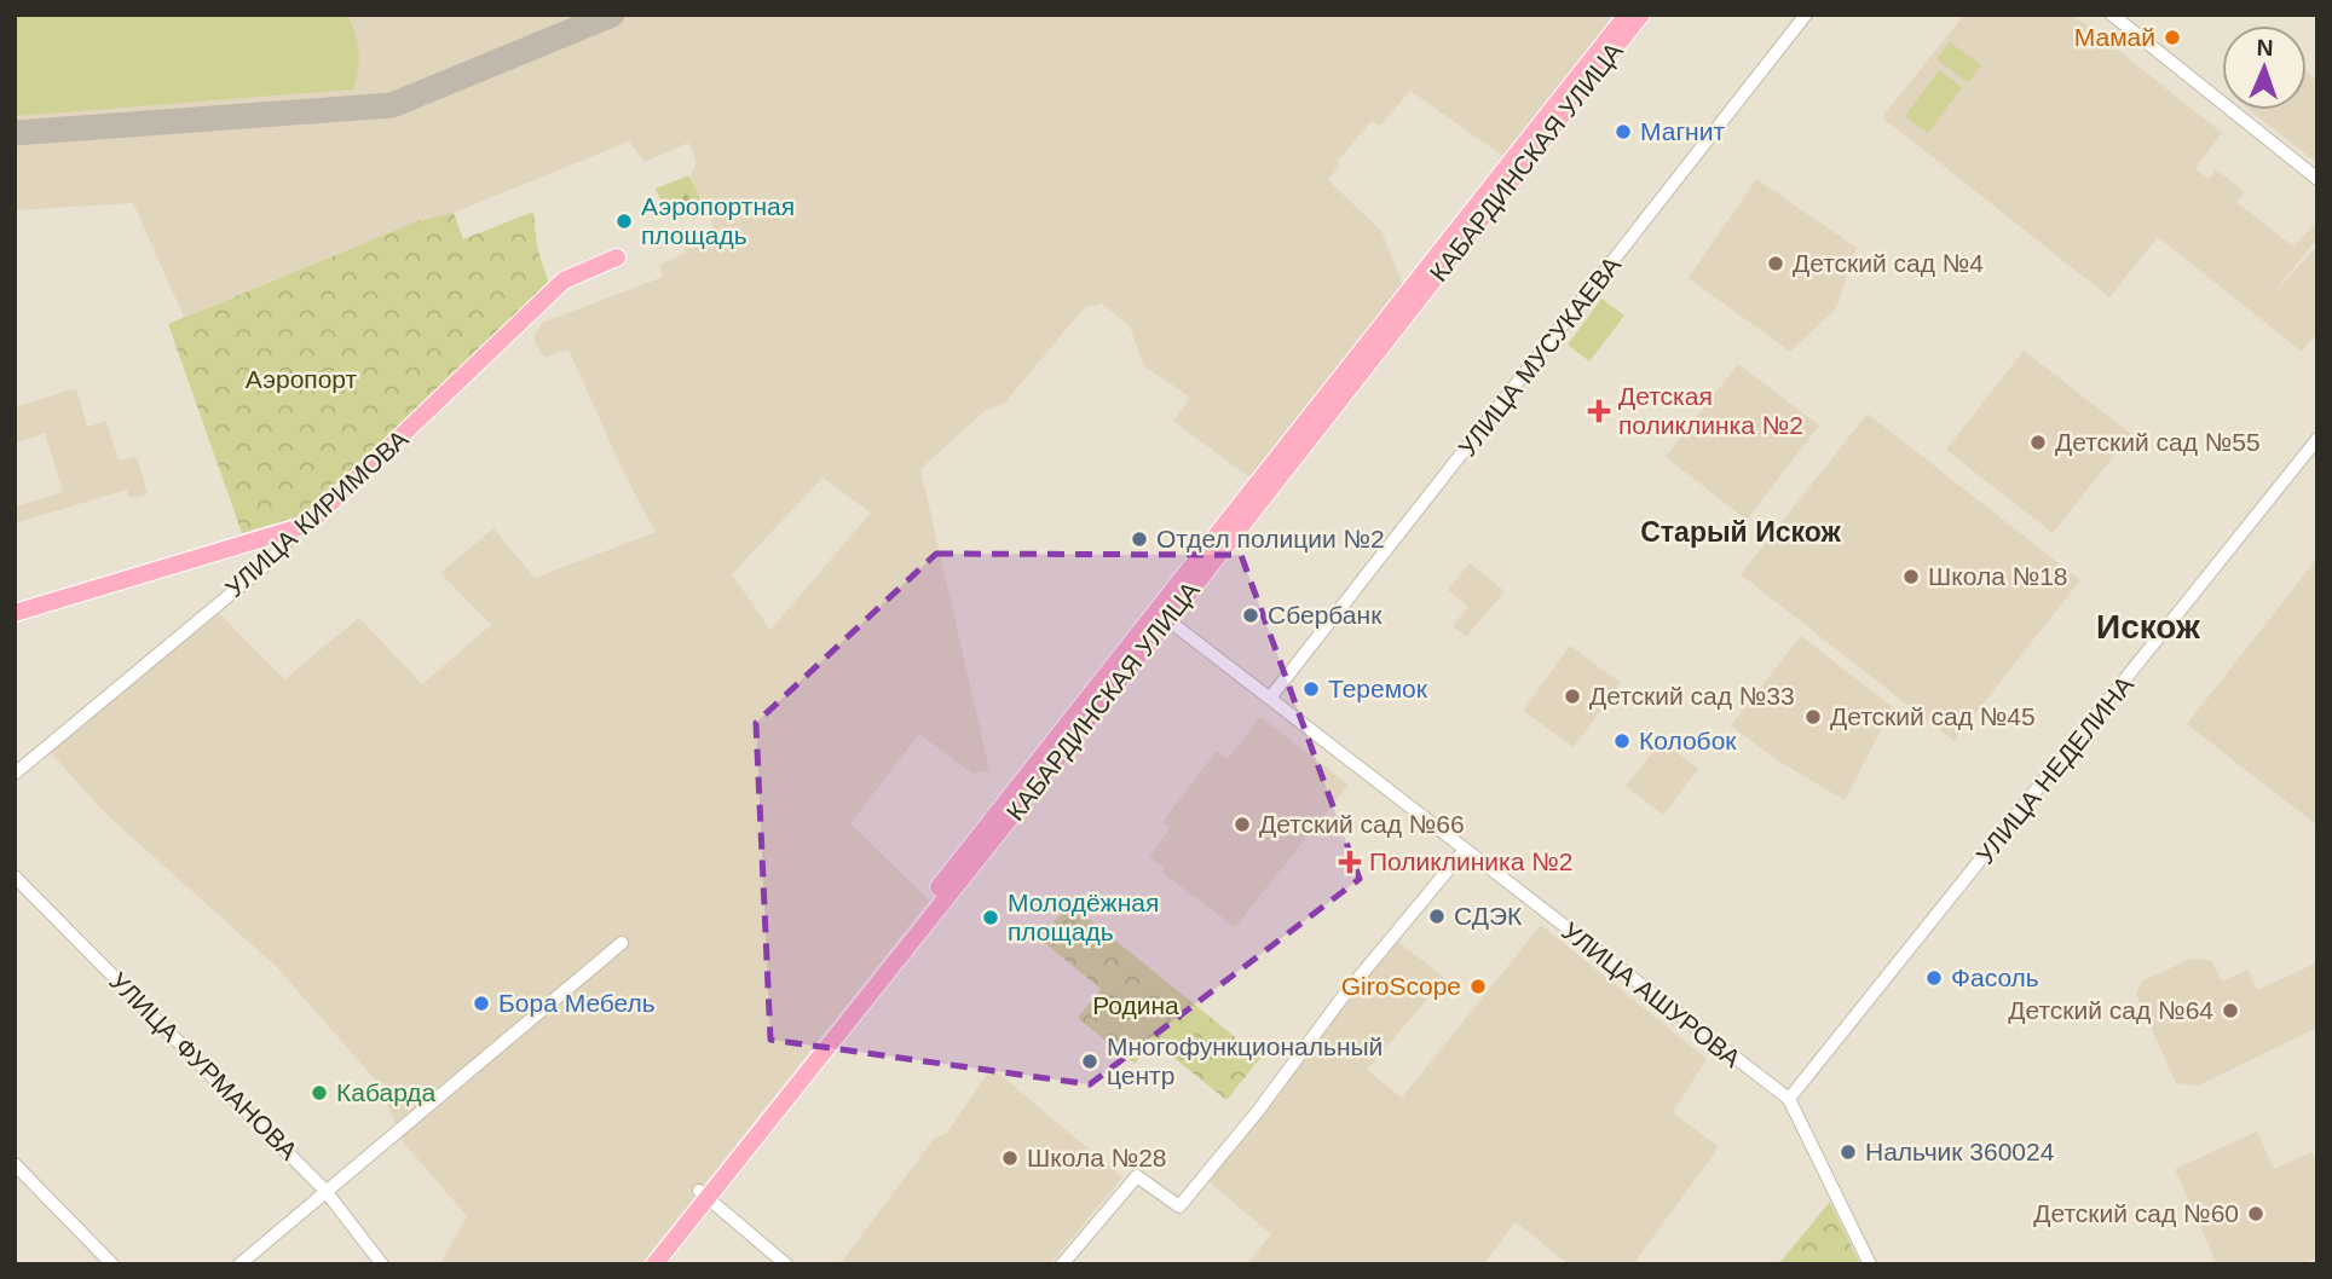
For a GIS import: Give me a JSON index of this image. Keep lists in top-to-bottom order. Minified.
{"streets":{"main road":["КАБАРДИНСКАЯ УЛИЦА","УЛИЦА КИРИМОВА"],"street":["УЛИЦА МУСУКАЕВА","УЛИЦА НЕДЕЛИНА","УЛИЦА АШУРОВА","УЛИЦА ФУРМАНОВА"]},"crossings":[["КАБАРДИНСКАЯ УЛИЦА","УЛИЦА АШУРОВА"],["УЛИЦА МУСУКАЕВА","УЛИЦА АШУРОВА"],["УЛИЦА НЕДЕЛИНА","УЛИЦА АШУРОВА"]],"districts":["Старый Искож","Искож"],"parks":["Аэропорт","Родина"],"places":{"other":["Мамай","Магнит","Аэропортная площадь","Детский сад №4","Детский сад №55","Отдел полиции №2","Школа №18","Сбербанк","Теремок","Детский сад №33","Детский сад №45","Колобок","Детский сад №66","СДЭК","Молодёжная площадь","Фасоль","GiroScope","Бора Мебель","Детский сад №64","Многофункциональный центр","Кабарда","Нальчик 360024","Школа №28","Детский сад №60"],"health":["Детская поликлинка №2","Поликлиника №2"]},"north":"top"}
